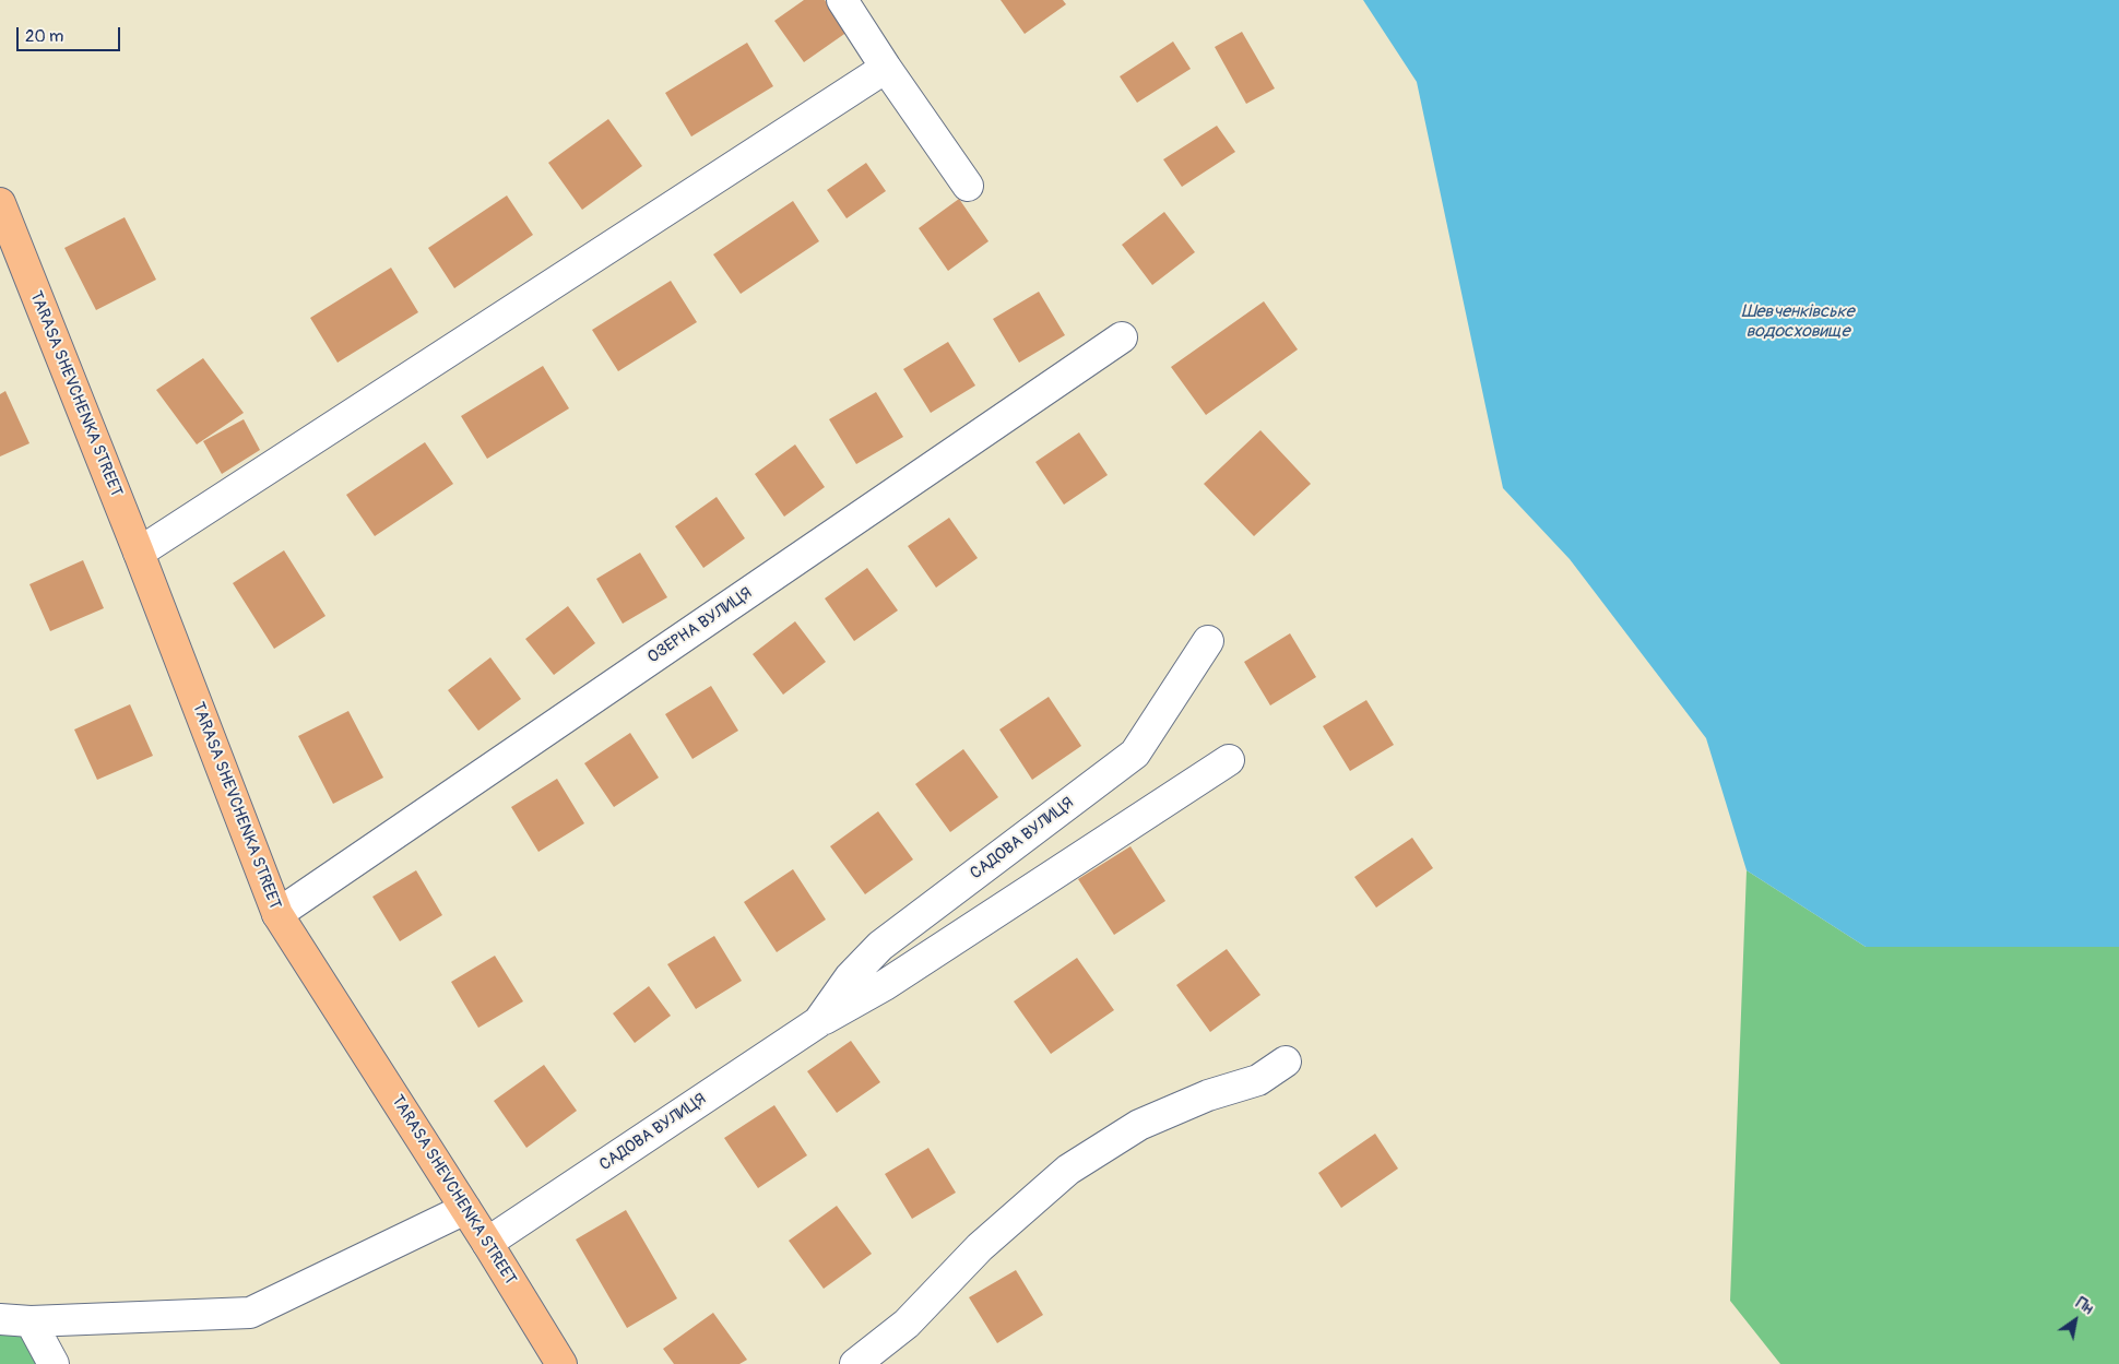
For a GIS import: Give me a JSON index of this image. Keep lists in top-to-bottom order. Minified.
{"streets":{"main road":["TARASA SHEVCHENKA STREET"],"street":["ОЗЕРНА ВУЛИЦЯ","САДОВА ВУЛИЦЯ"]},"crossings":[["TARASA SHEVCHENKA STREET","ОЗЕРНА ВУЛИЦЯ"],["TARASA SHEVCHENKA STREET","САДОВА ВУЛИЦЯ"]],"water":["Шевченківське водосховище"],"scale_bar":"20 m","north":"top right"}
